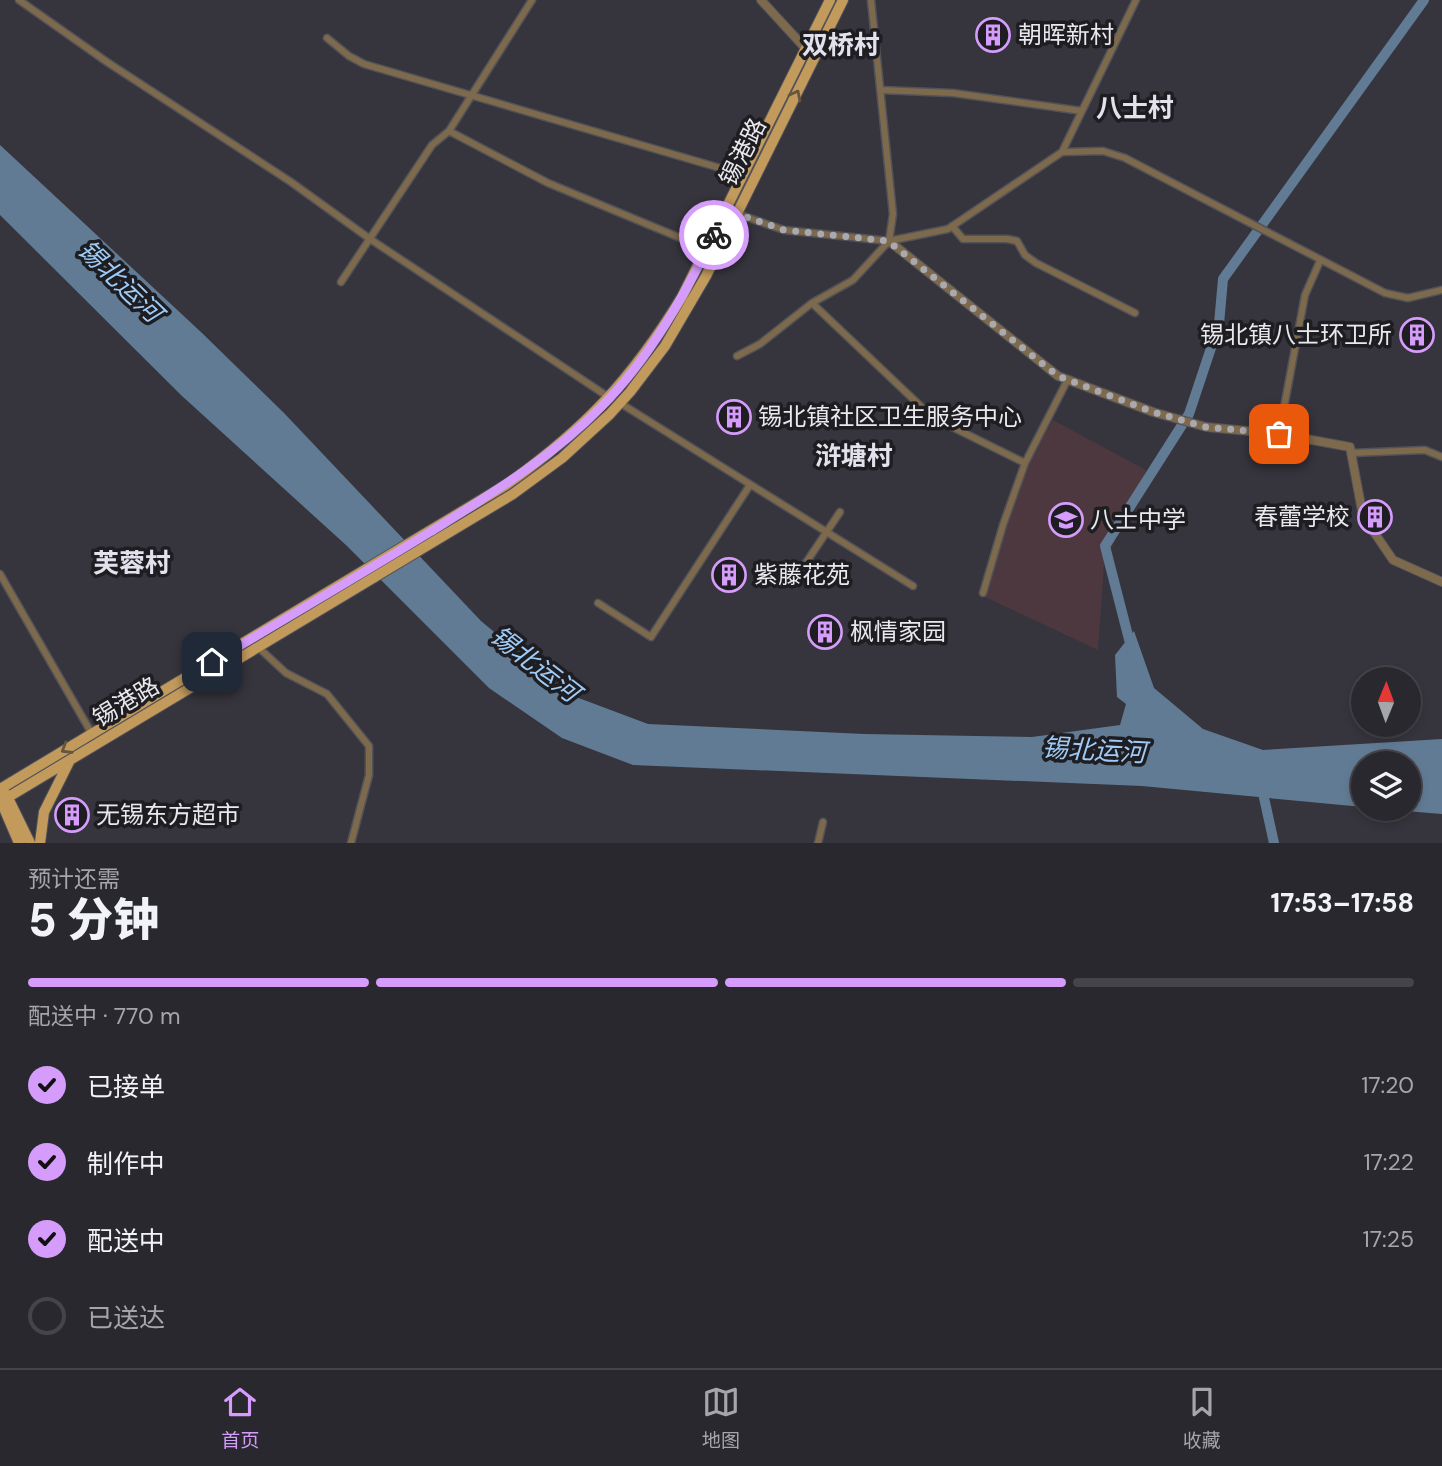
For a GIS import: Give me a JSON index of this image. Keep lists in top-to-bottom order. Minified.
{"streets":{"main road":["锡港路"]},"districts":["双桥村","八士村","浒塘村","芙蓉村"],"water":["锡北运河"],"places":{"building":["朝晖新村","锡北镇八士环卫所","锡北镇社区卫生服务中心","春蕾学校","紫藤花苑","枫情家园","无锡东方超市"],"school or university":["八士中学"]},"north":"top","page":{"heading":["5 分钟","预计还需","17:53–17:58"],"bar":"配送中 · 770 m","list":[["已接单","17:20"],["制作中","17:22"],["配送中","17:25"],"已送达"],"tabs":["首页","地图","收藏"]}}
